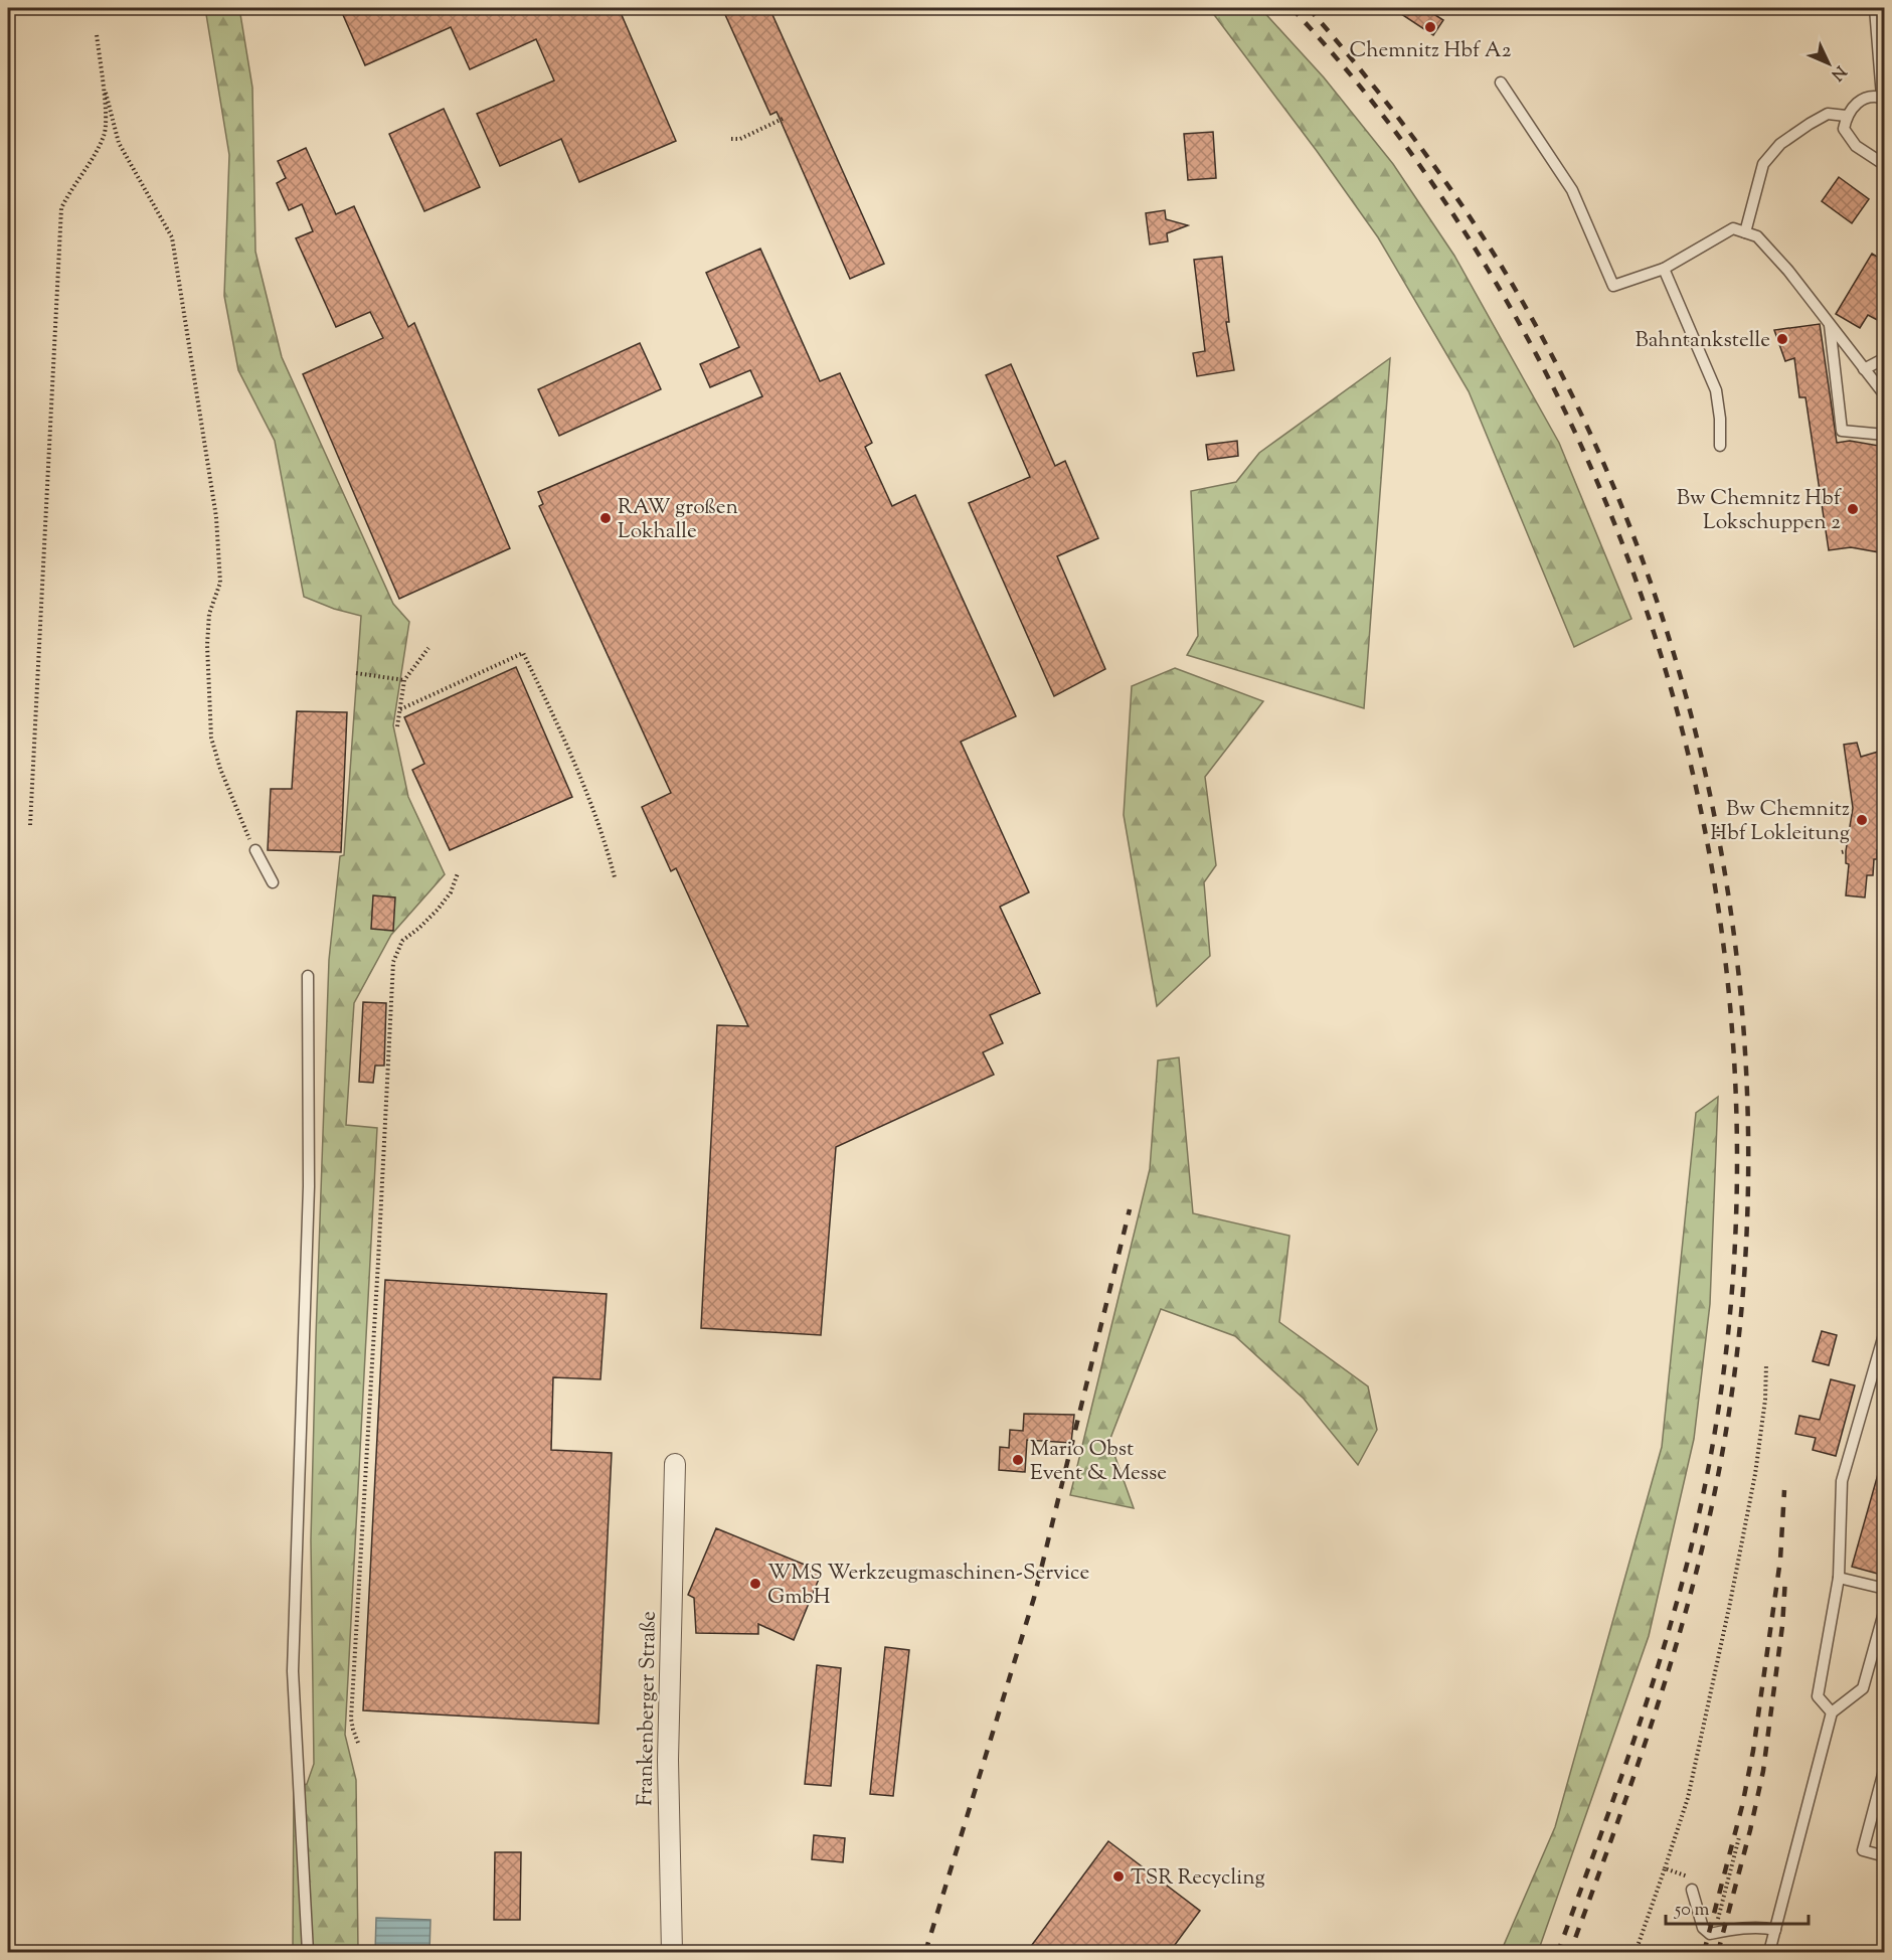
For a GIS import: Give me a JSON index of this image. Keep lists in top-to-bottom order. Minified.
{"streets":{"street":["Frankenberger Straße"]},"places":["Chemnitz Hbf A2","Bahntankstelle","Bw Chemnitz Hbf Lokschuppen 2","RAW großen Lokhalle","Bw Chemnitz Hbf Lokleitung","Mario Obst Event & Messe","WMS Werkzeugmaschinen-Service GmbH","TSR Recycling"],"scale_bar":"50 m","north":"bottom right"}
